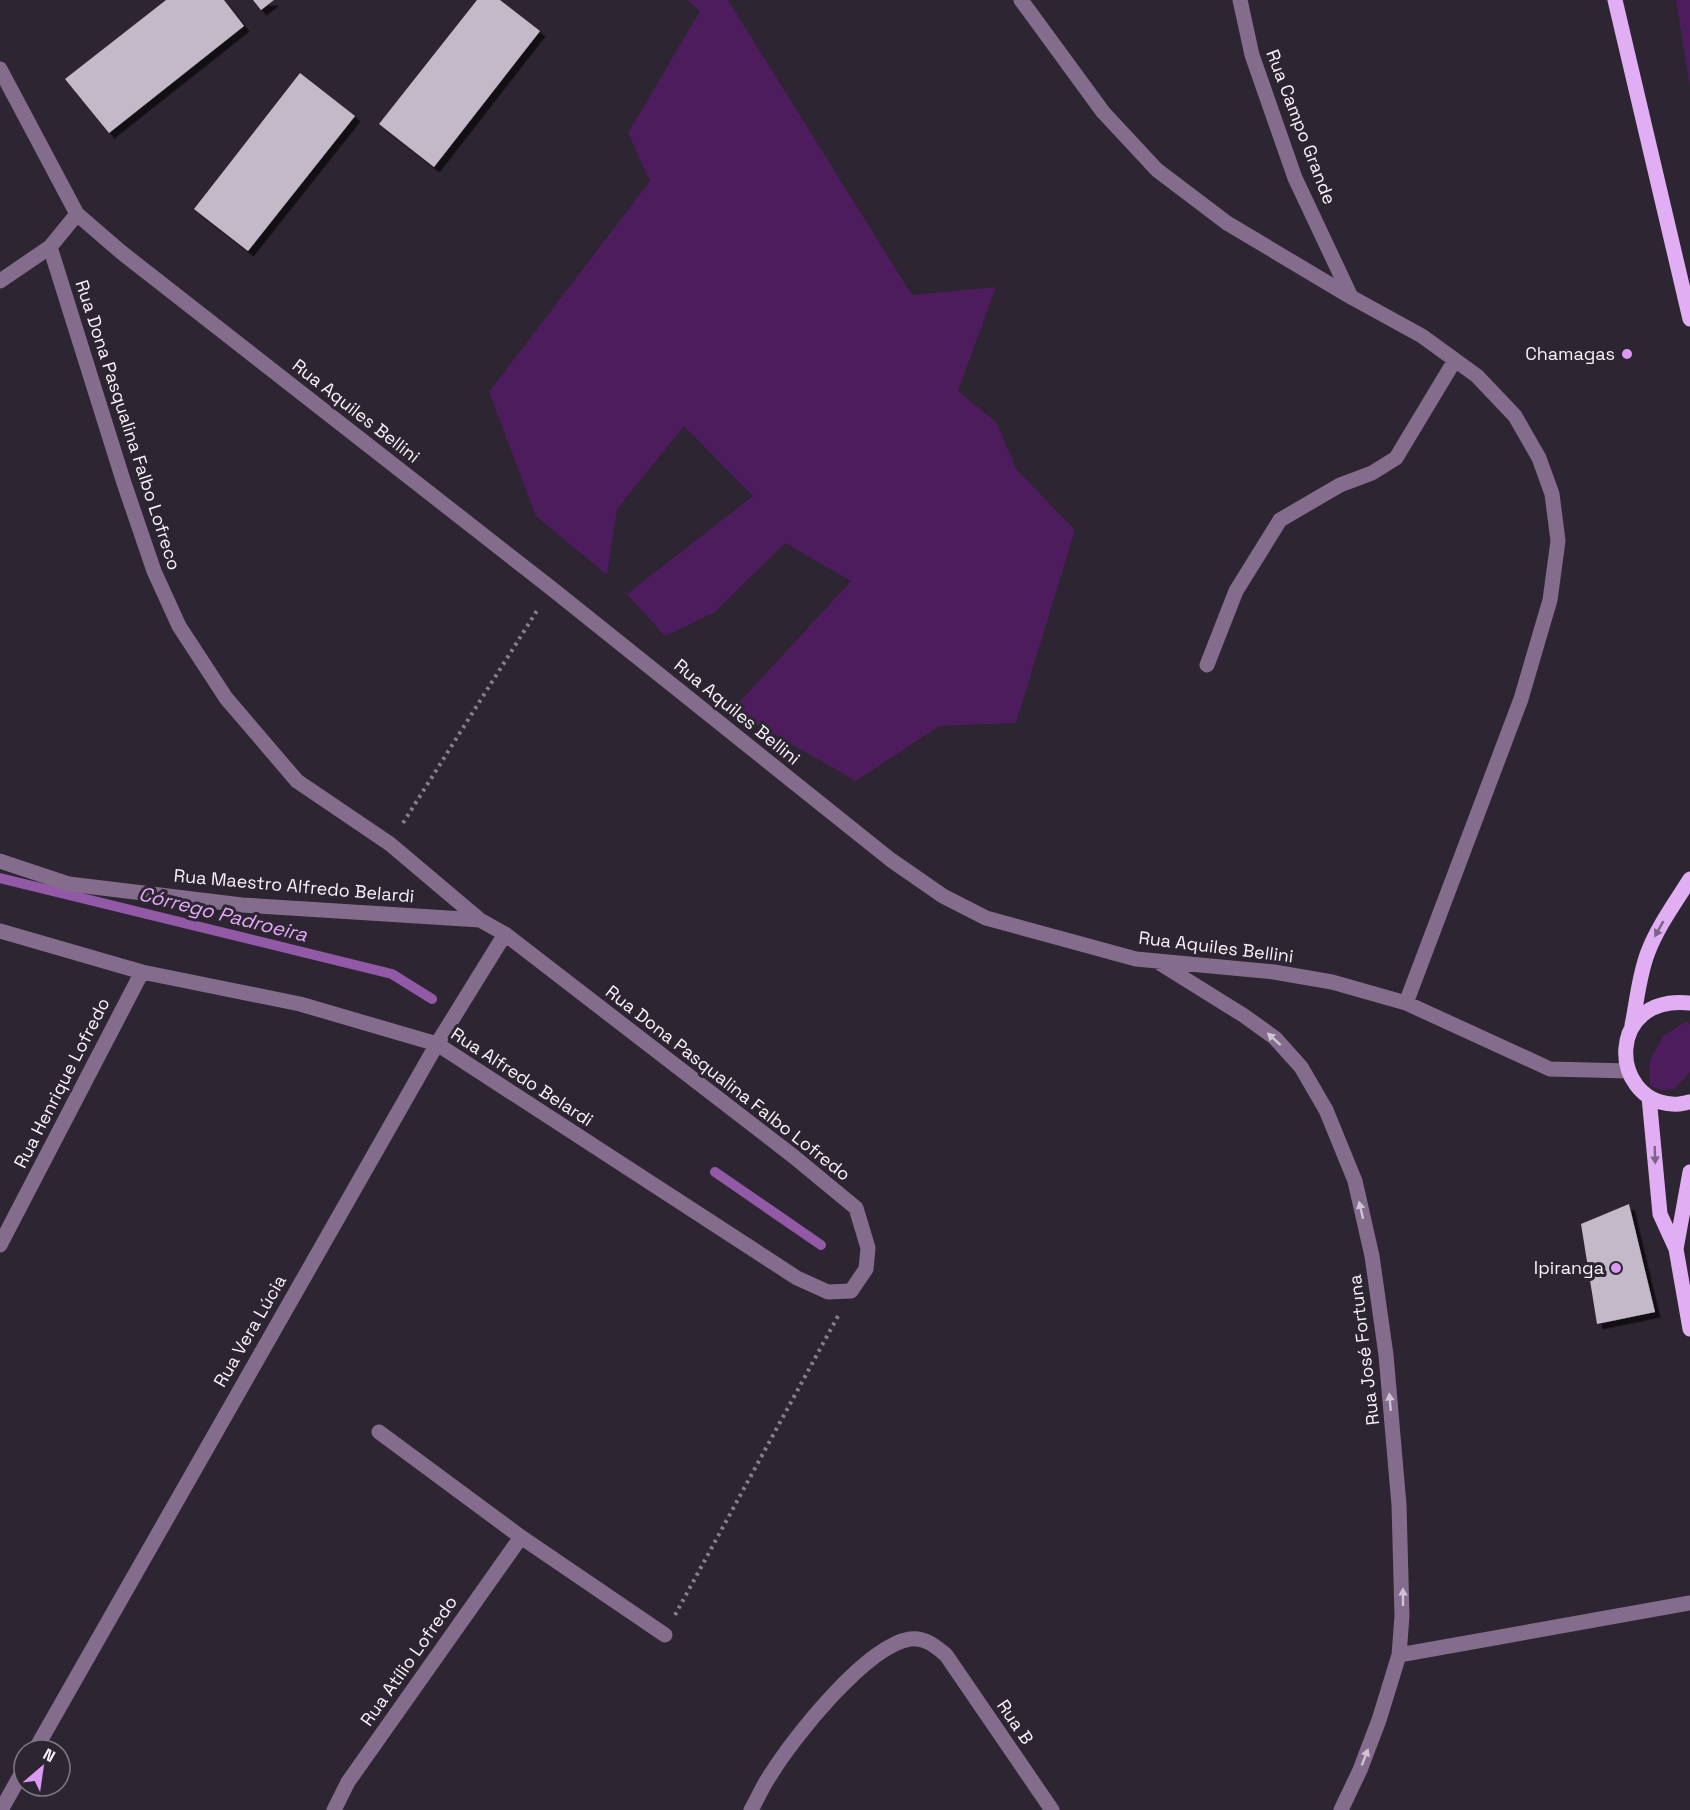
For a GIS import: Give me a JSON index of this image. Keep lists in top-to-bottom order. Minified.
{"streets":{"street":["Rua Campo Grande","Rua Aquiles Bellini","Rua Dona Pasqualina Falbo Lofreco","Rua Maestro Alfredo Belardi","Rua Alfredo Belardi","Rua Henrique Lofredo","Rua Dona Pasqualina Falbo Lofredo","Rua Vera Lúcia","Rua José Fortuna","Rua Atílio Lofredo","Rua B"]},"crossings":[["Rua Aquiles Bellini","Rua José Fortuna"],["Rua Dona Pasqualina Falbo Lofreco","Rua Maestro Alfredo Belardi"],["Rua Dona Pasqualina Falbo Lofreco","Rua Dona Pasqualina Falbo Lofredo"],["Rua Dona Pasqualina Falbo Lofreco","Rua Vera Lúcia"],["Rua Alfredo Belardi","Rua Henrique Lofredo"],["Rua Alfredo Belardi","Rua Dona Pasqualina Falbo Lofredo"],["Rua Alfredo Belardi","Rua Vera Lúcia"],["Rua Dona Pasqualina Falbo Lofredo","Rua Vera Lúcia"]],"one_way":["Rua José Fortuna"],"water":["Córrego Padroeira"],"places":["Chamagas","Ipiranga"],"north":"top right"}
